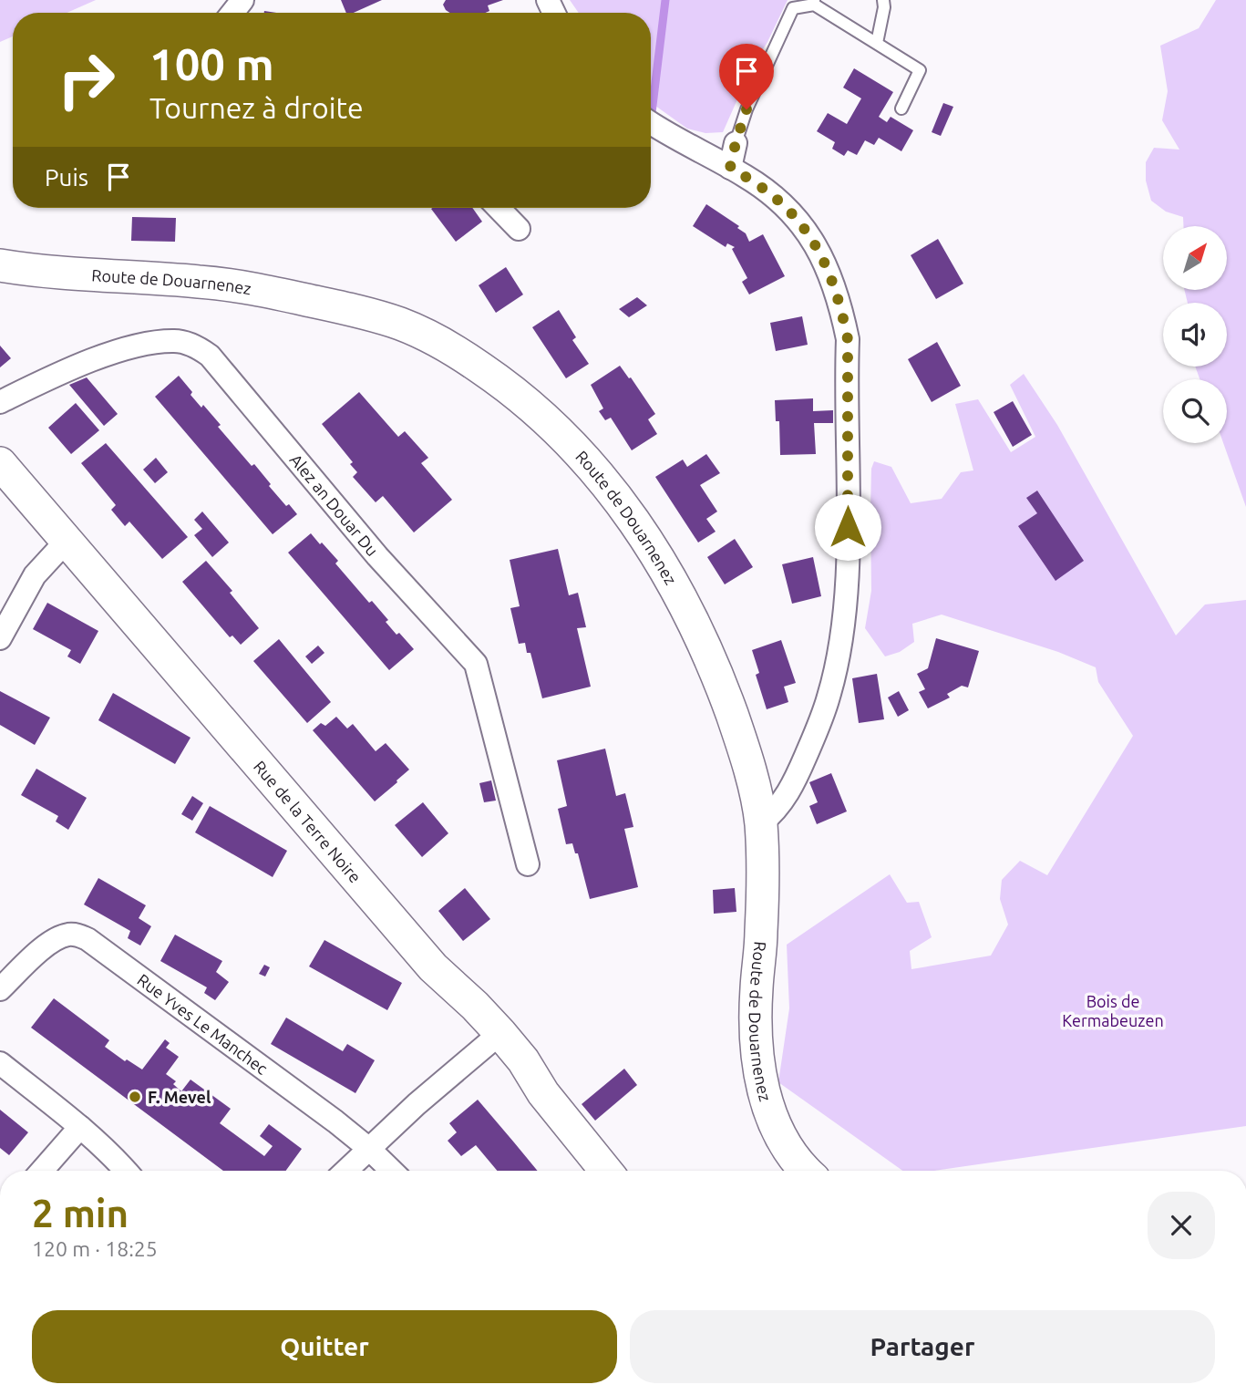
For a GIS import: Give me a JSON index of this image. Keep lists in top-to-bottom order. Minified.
{"streets":{"main road":["Route de Douarnenez","Rue de la Terre Noire"],"street":["Alez an Douar Du","Rue Yves Le Manchec"]},"parks":["Bois de Kermabeuzen"],"places":["F. Mevel"],"north":"top right","page":{"turn":["100 m","Tournez à droite"],"then":"Puis","heading":["2 min","120 m · 18:25"],"buttons":["Quitter","Partager"]}}
